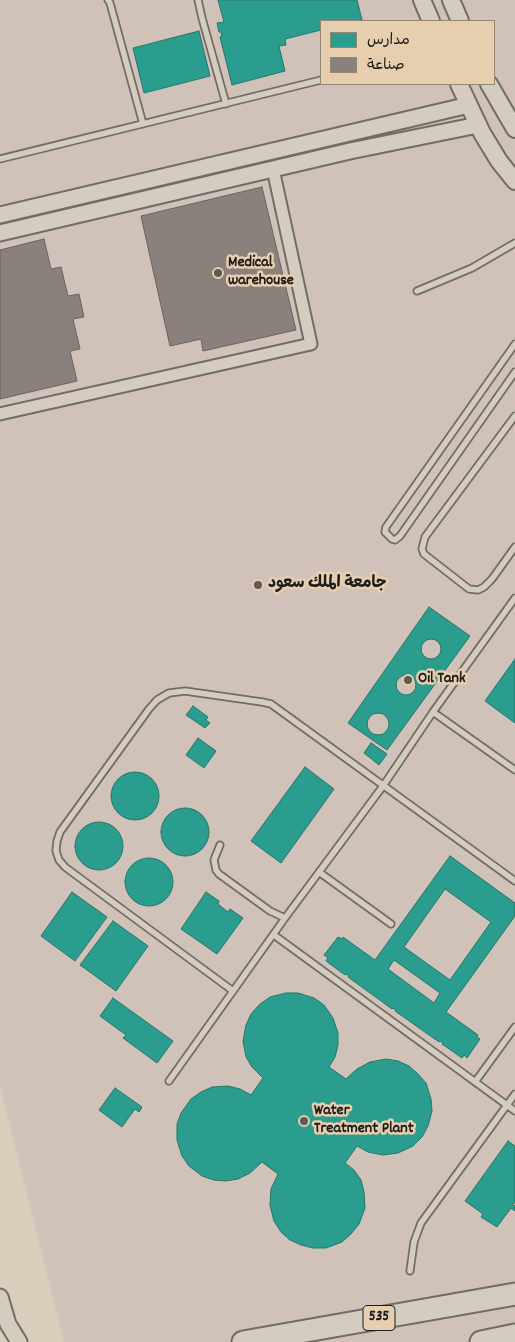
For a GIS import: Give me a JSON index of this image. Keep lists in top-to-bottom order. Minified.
{"streets":{"highway":["535"]},"places":["Medical warehouse","جامعة الملك سعود","Oil Tank","Water Treatment Plant"],"legend":["مدارس","صناعة"]}
